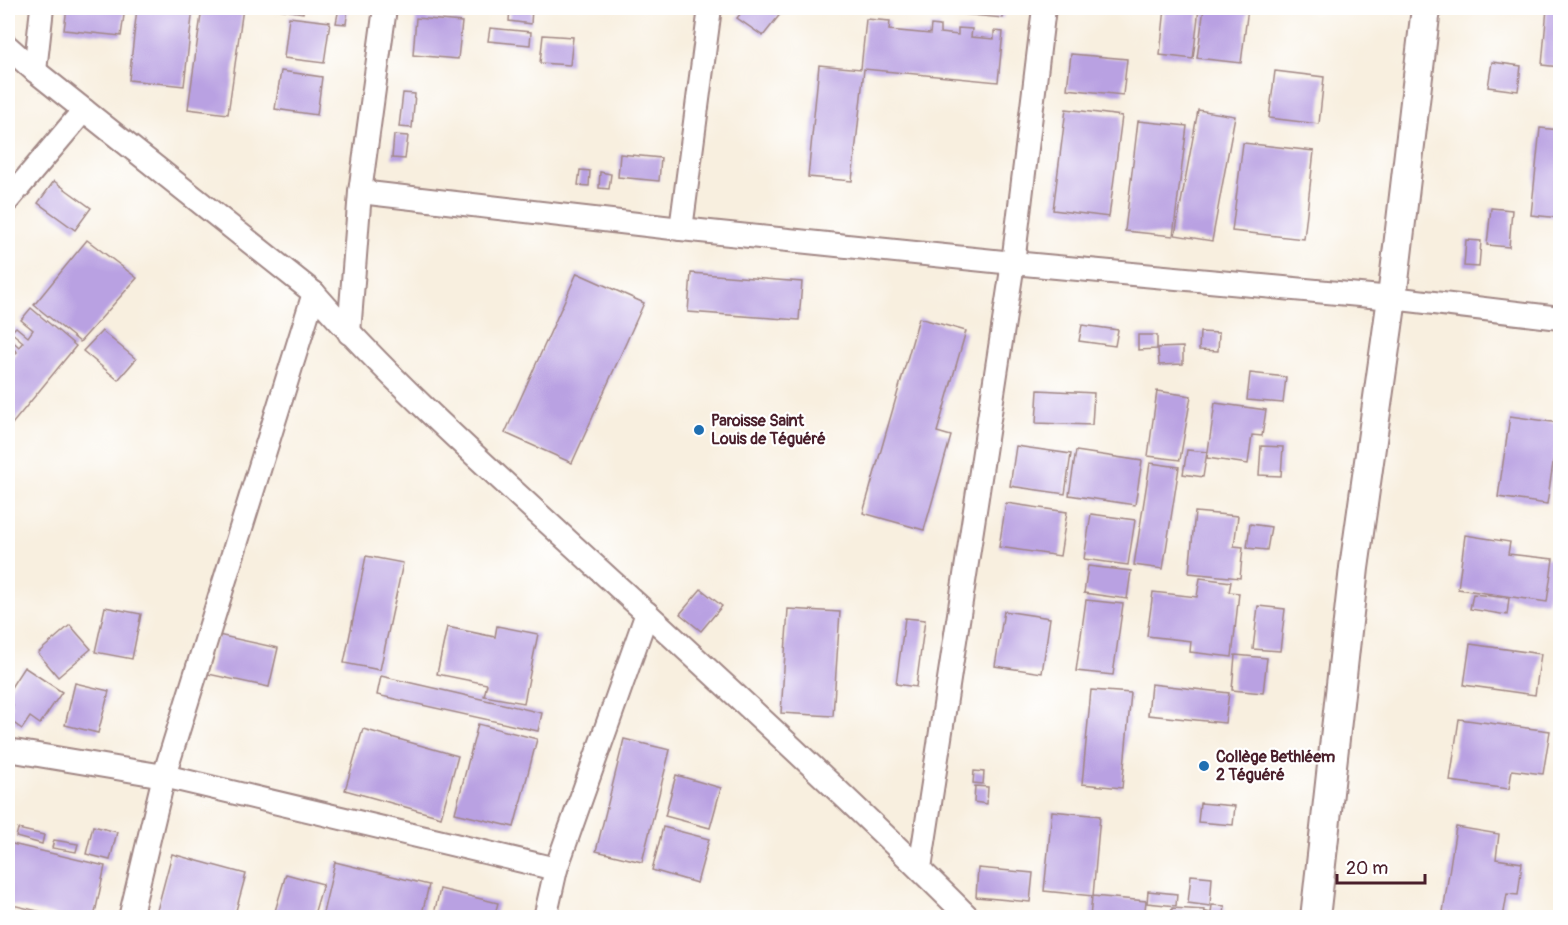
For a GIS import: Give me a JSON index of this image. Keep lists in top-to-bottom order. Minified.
{"places":["Paroisse Saint Louis de Téguéré","Collège Bethléem 2 Téguéré"],"scale_bar":"20 m"}
